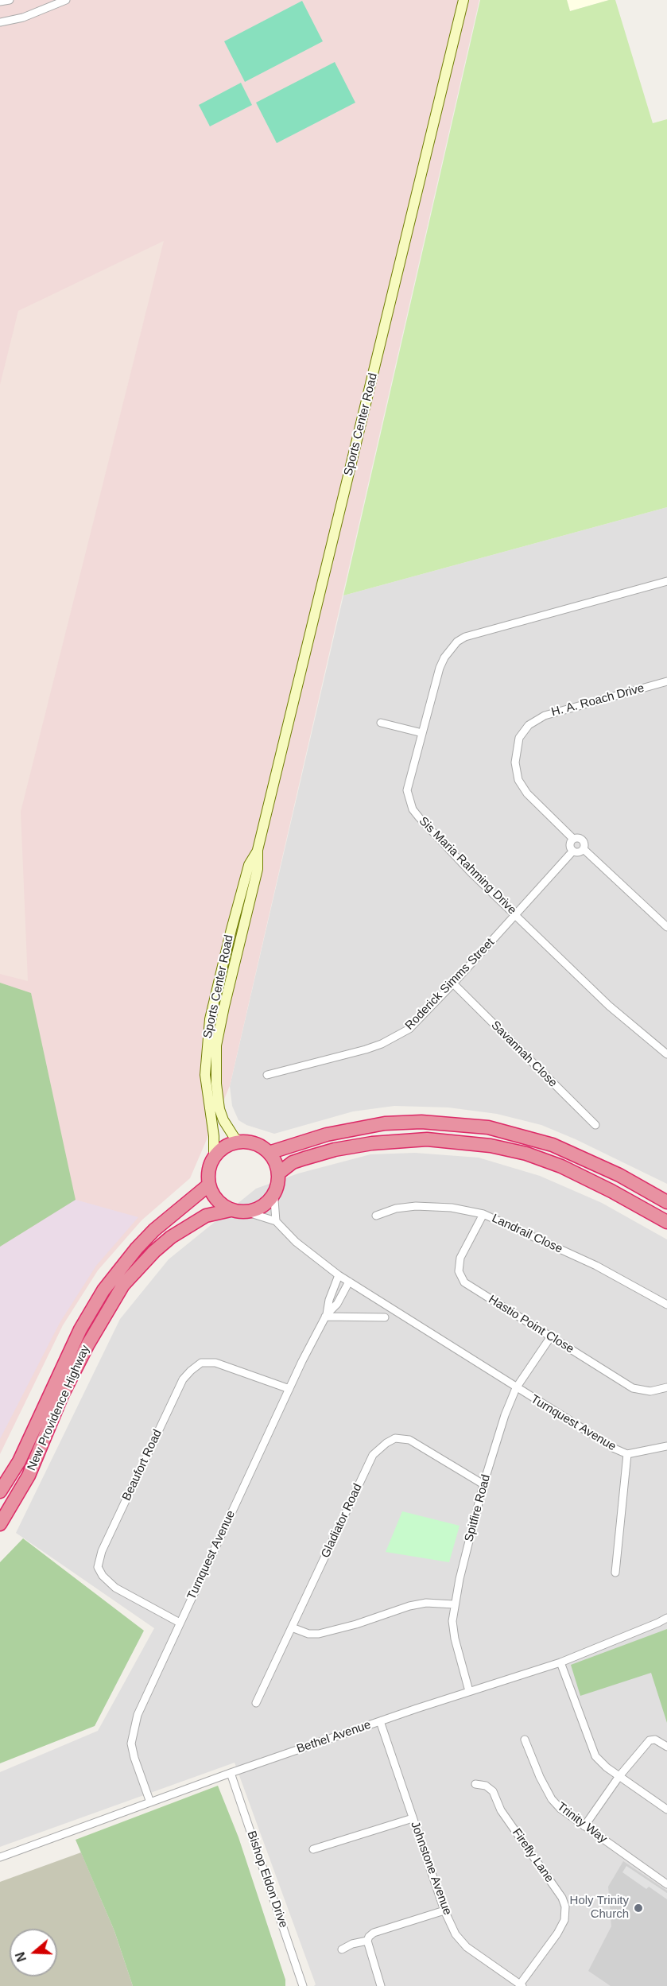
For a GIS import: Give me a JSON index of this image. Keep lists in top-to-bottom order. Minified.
{"streets":{"highway":["New Providence Highway"],"main road":["Sports Center Road"],"street":["H. A. Roach Drive","Sis Maria Rahming Drive","Roderick Simms Street","Savannah Close","Landrail Close","Hastio Point Close","Turnquest Avenue","Beaufort Road","Spitfire Road","Gladiator Road","Bethel Avenue","Trinity Way","Firefly Lane","Johnstone Avenue","Bishop Eldon Drive"]},"crossings":[["Sports Center Road","New Providence Highway"],["H. A. Roach Drive","Roderick Simms Street"],["Sis Maria Rahming Drive","Roderick Simms Street"],["Roderick Simms Street","Savannah Close"],["Landrail Close","Hastio Point Close"],["Hastio Point Close","Spitfire Road"],["Turnquest Avenue","Beaufort Road"],["Turnquest Avenue","Spitfire Road"],["Turnquest Avenue","Bethel Avenue"],["Spitfire Road","Gladiator Road"],["Spitfire Road","Bethel Avenue"],["Bethel Avenue","Johnstone Avenue"],["Bethel Avenue","Bishop Eldon Drive"],["Firefly Lane","Johnstone Avenue"]],"places":["Holy Trinity Church"],"north":"left"}
